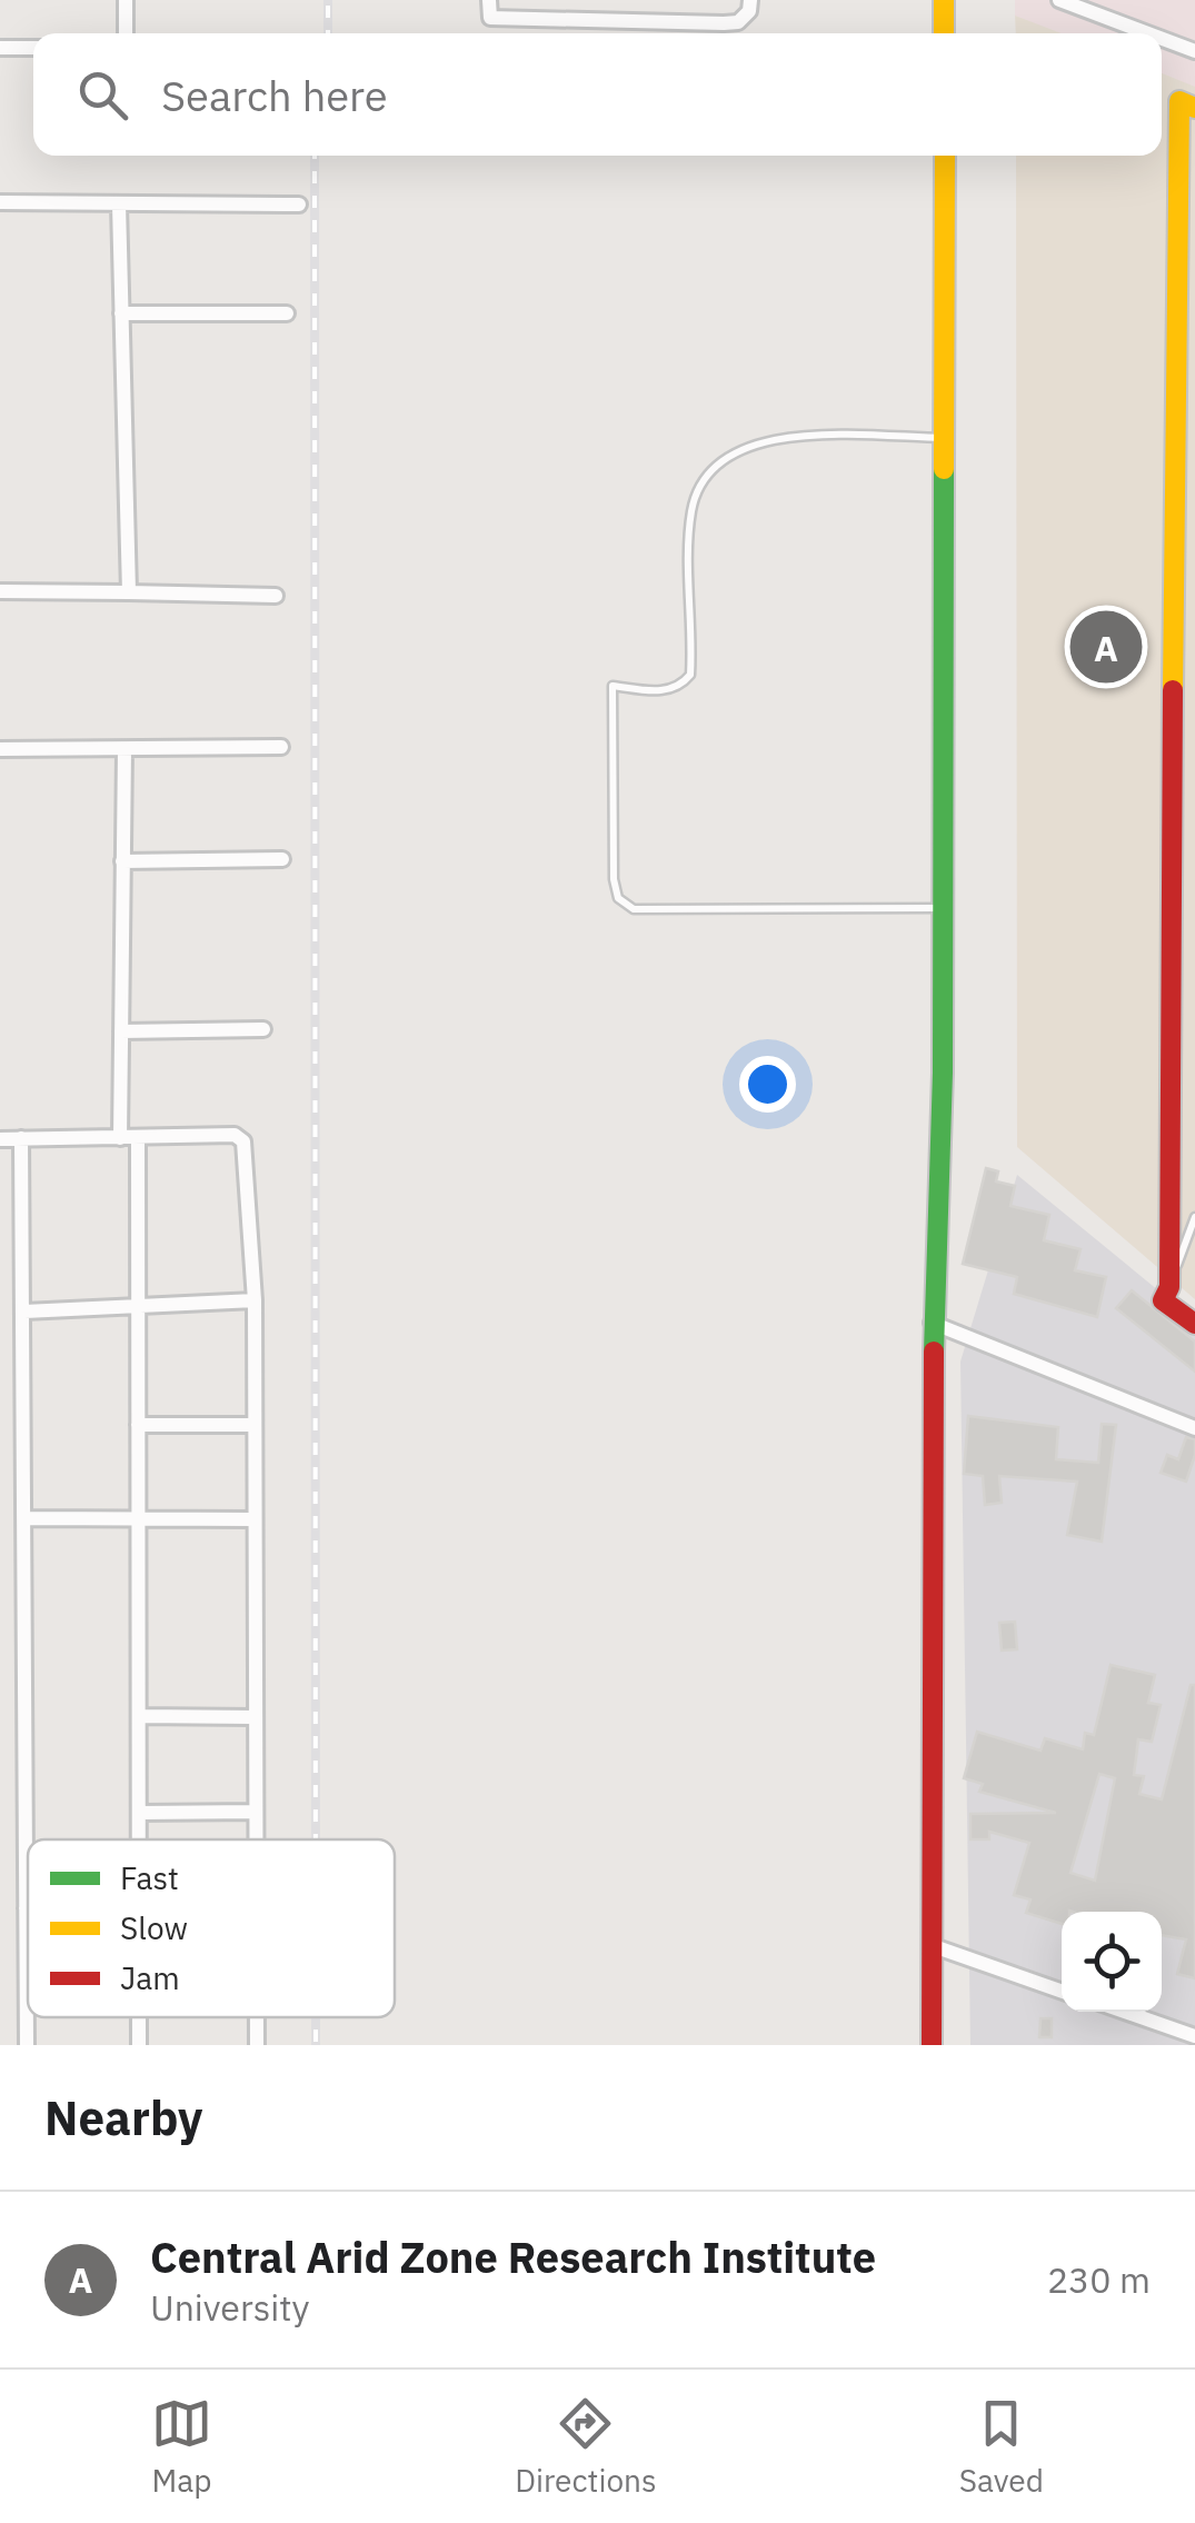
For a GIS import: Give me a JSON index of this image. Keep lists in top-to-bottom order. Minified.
{"legend":["Fast","Slow","Jam"],"page":{"search":"Search here","pins":"A","heading":"Nearby","list":[{"mark":"A","name":"Central Arid Zone Research Institute","note":"University","value":"230 m"}],"nav":["Map","Directions","Saved"]}}
